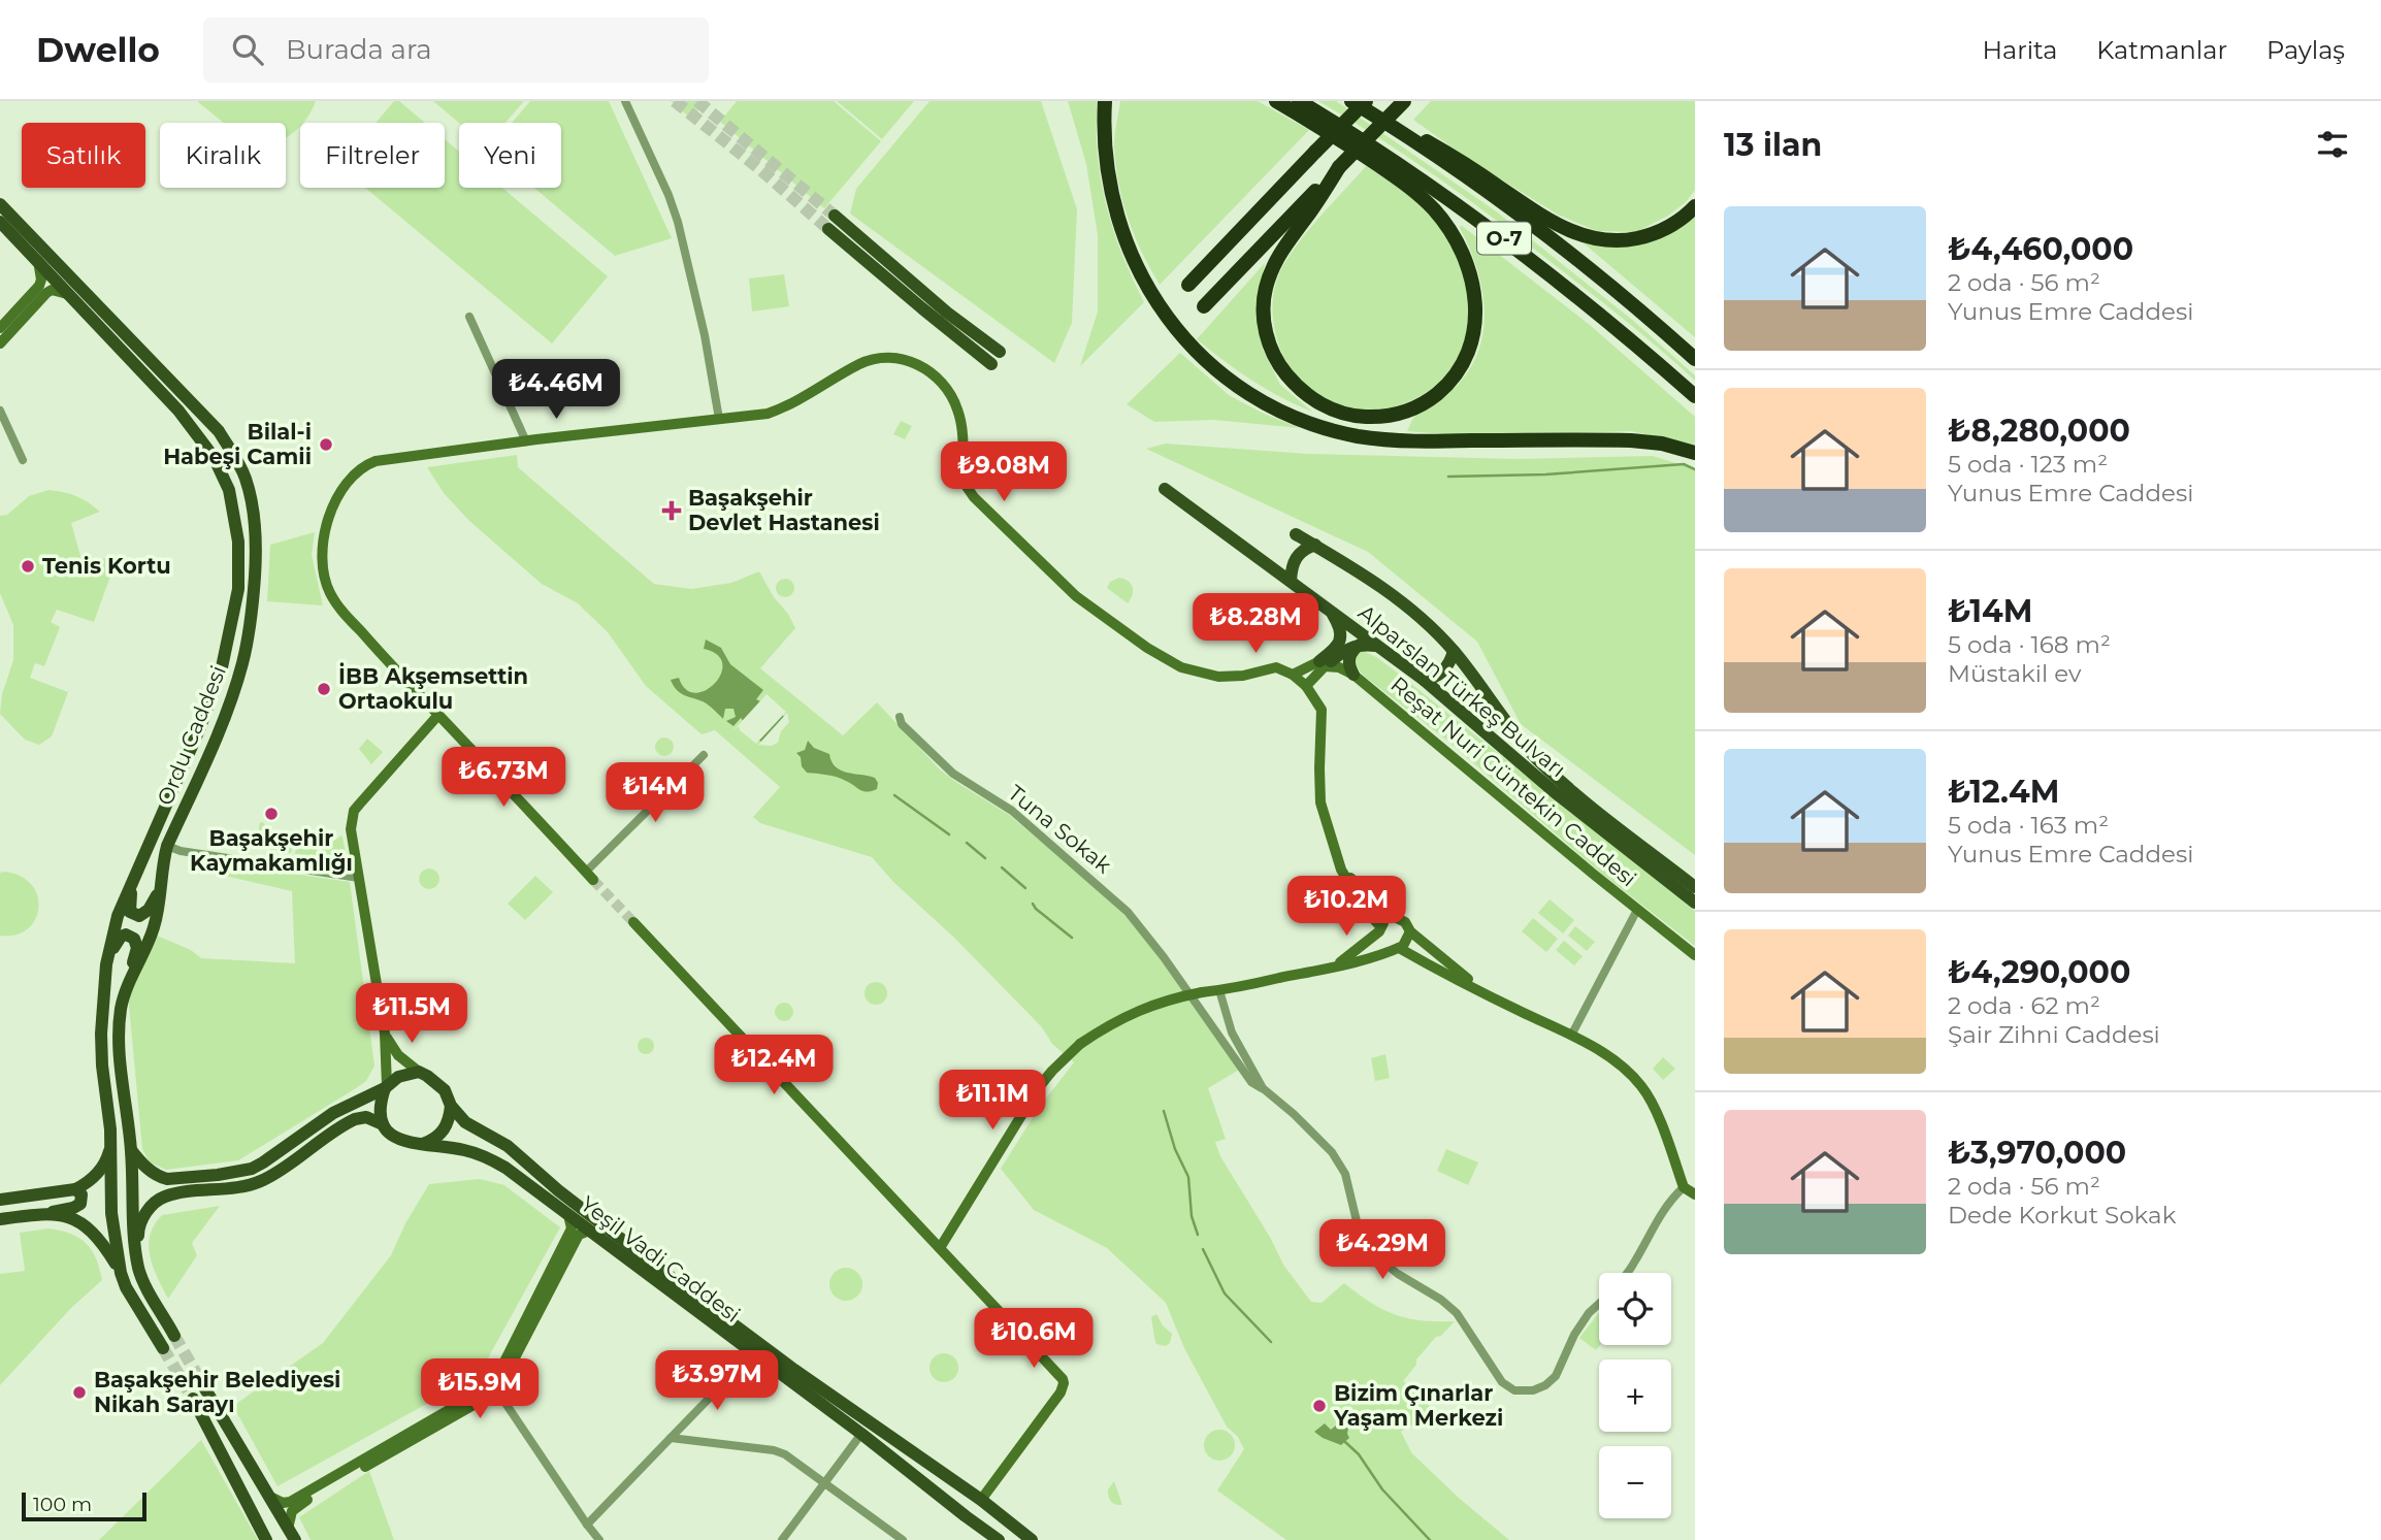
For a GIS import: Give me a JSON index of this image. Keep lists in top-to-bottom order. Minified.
{"streets":{"highway":["O-7"],"main road":["Alparslan Türkeş Bulvarı","Ordu Caddesi","Yeşil Vadi Caddesi"],"street":["Reşat Nuri Güntekin Caddesi","Tuna Sokak"]},"places":{"other":["Bilal-i Habeşi Camii","Tenis Kortu","İBB Akşemsettin Ortaokulu","Başakşehir Kaymakamlığı","Başakşehir Belediyesi Nikah Sarayı","Bizim Çınarlar Yaşam Merkezi"],"health":["Başakşehir Devlet Hastanesi"]},"scale_bar":"100 m","page":{"header":"Dwello","search":"Burada ara","nav":["Harita","Katmanlar","Paylaş"],"heading":"13 ilan","chip":["Satılık","Kiralık","Filtreler","Yeni"],"list":[{"name":"₺4,460,000","note":"2 oda · 56 m² · Yunus Emre Caddesi"},{"name":"₺8,280,000","note":"5 oda · 123 m² · Yunus Emre Caddesi"},{"name":"₺14M","note":"5 oda · 168 m² · Müstakil ev"},{"name":"₺12.4M","note":"5 oda · 163 m² · Yunus Emre Caddesi"},{"name":"₺4,290,000","note":"2 oda · 62 m² · Şair Zihni Caddesi"},{"name":"₺3,970,000","note":"2 oda · 56 m² · Dede Korkut Sokak"}],"price":["₺4.46M","₺9.08M","₺8.28M","₺6.73M","₺14M","₺10.2M","₺11.5M","₺12.4M","₺11.1M","₺4.29M","₺10.6M","₺3.97M","₺15.9M"],"map_buttons":["+","−"],"scale":"100 m"}}
